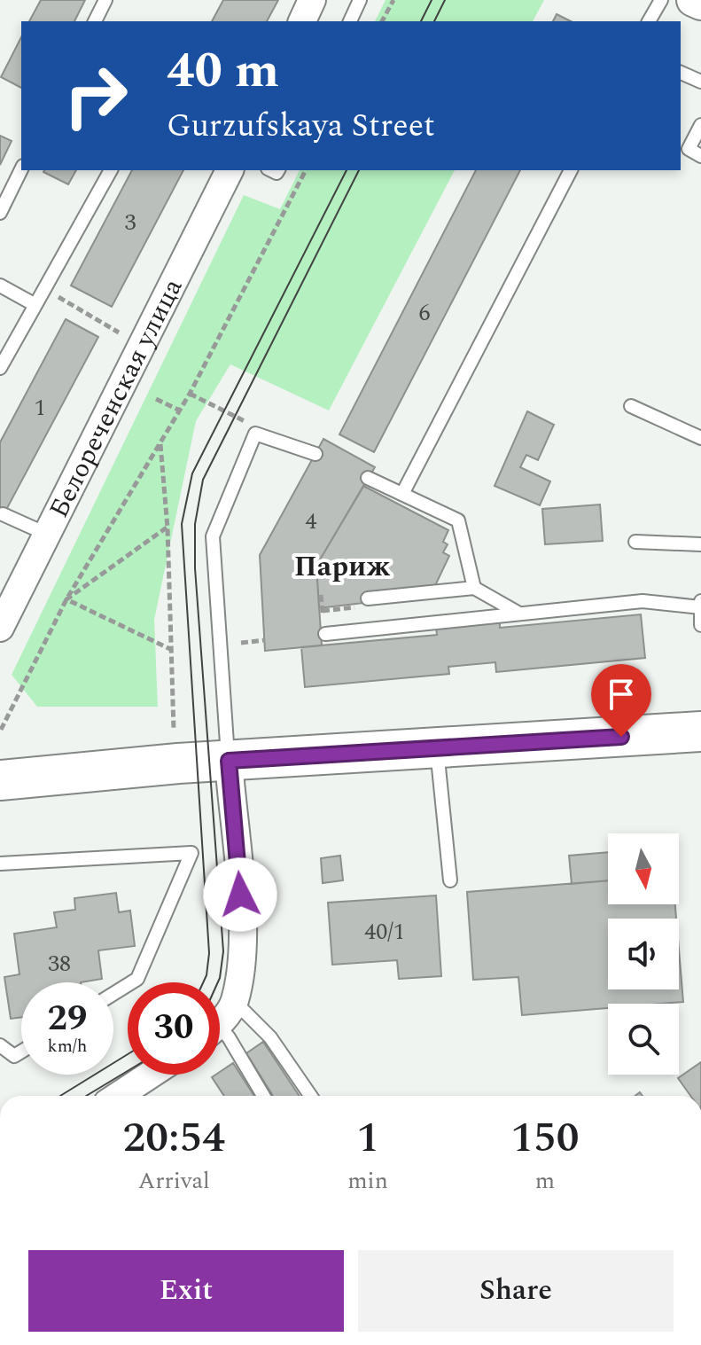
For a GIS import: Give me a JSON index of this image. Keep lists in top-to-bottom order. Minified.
{"streets":{"street":["Белореченская улица"]},"districts":["Париж"],"house_numbers":["3","6","1","4","40/1","38"],"north":"bottom","page":{"turn":["40 m","Gurzufskaya Street"],"speed":"29 km/h","limit":"30","eta":["20:54","Arrival","1","min","150","m"],"buttons":["Exit","Share"]}}
